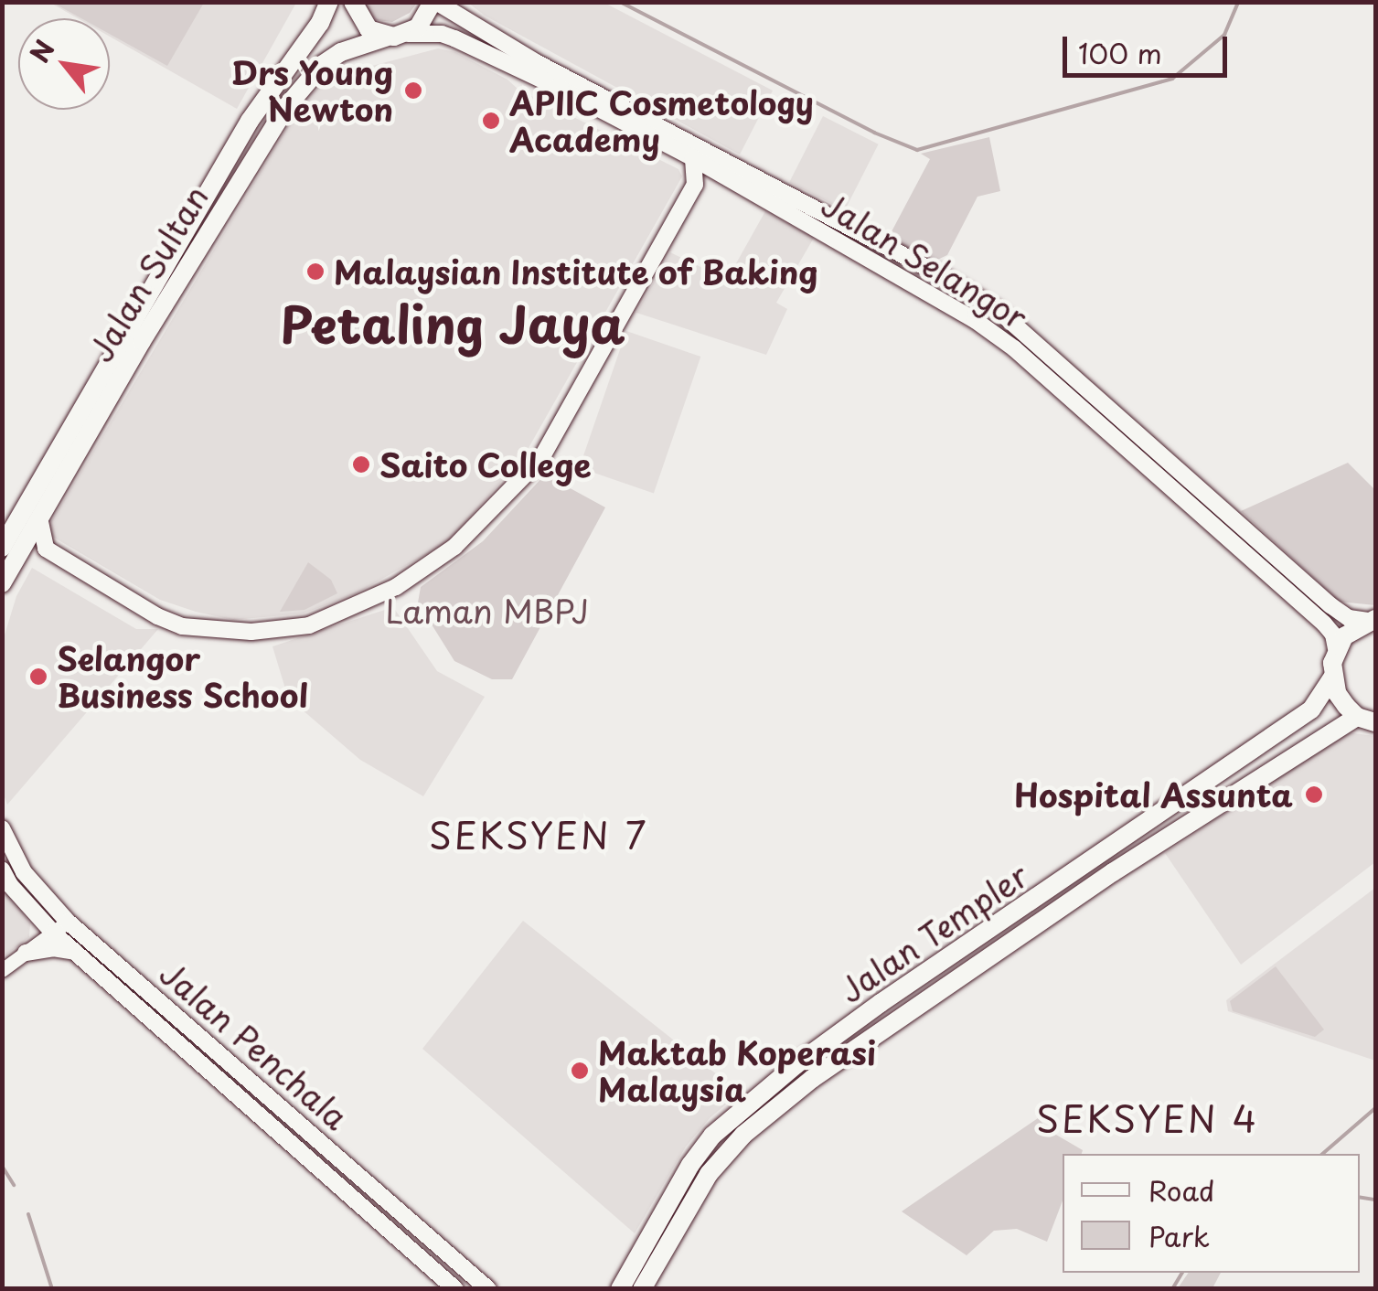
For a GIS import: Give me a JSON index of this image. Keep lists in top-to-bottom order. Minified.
{"streets":{"main road":["Jalan Selangor","Jalan Sultan","Jalan Templer","Jalan Penchala"]},"crossings":[["Jalan Selangor","Jalan Sultan"]],"districts":["Petaling Jaya","SEKSYEN 7","SEKSYEN 4"],"parks":["Laman MBPJ"],"places":["Drs Young Newton","APIIC Cosmetology Academy","Malaysian Institute of Baking","Saito College","Selangor Business School","Hospital Assunta","Maktab Koperasi Malaysia"],"legend":["Road","Park"],"scale_bar":"100 m","north":"top left"}
